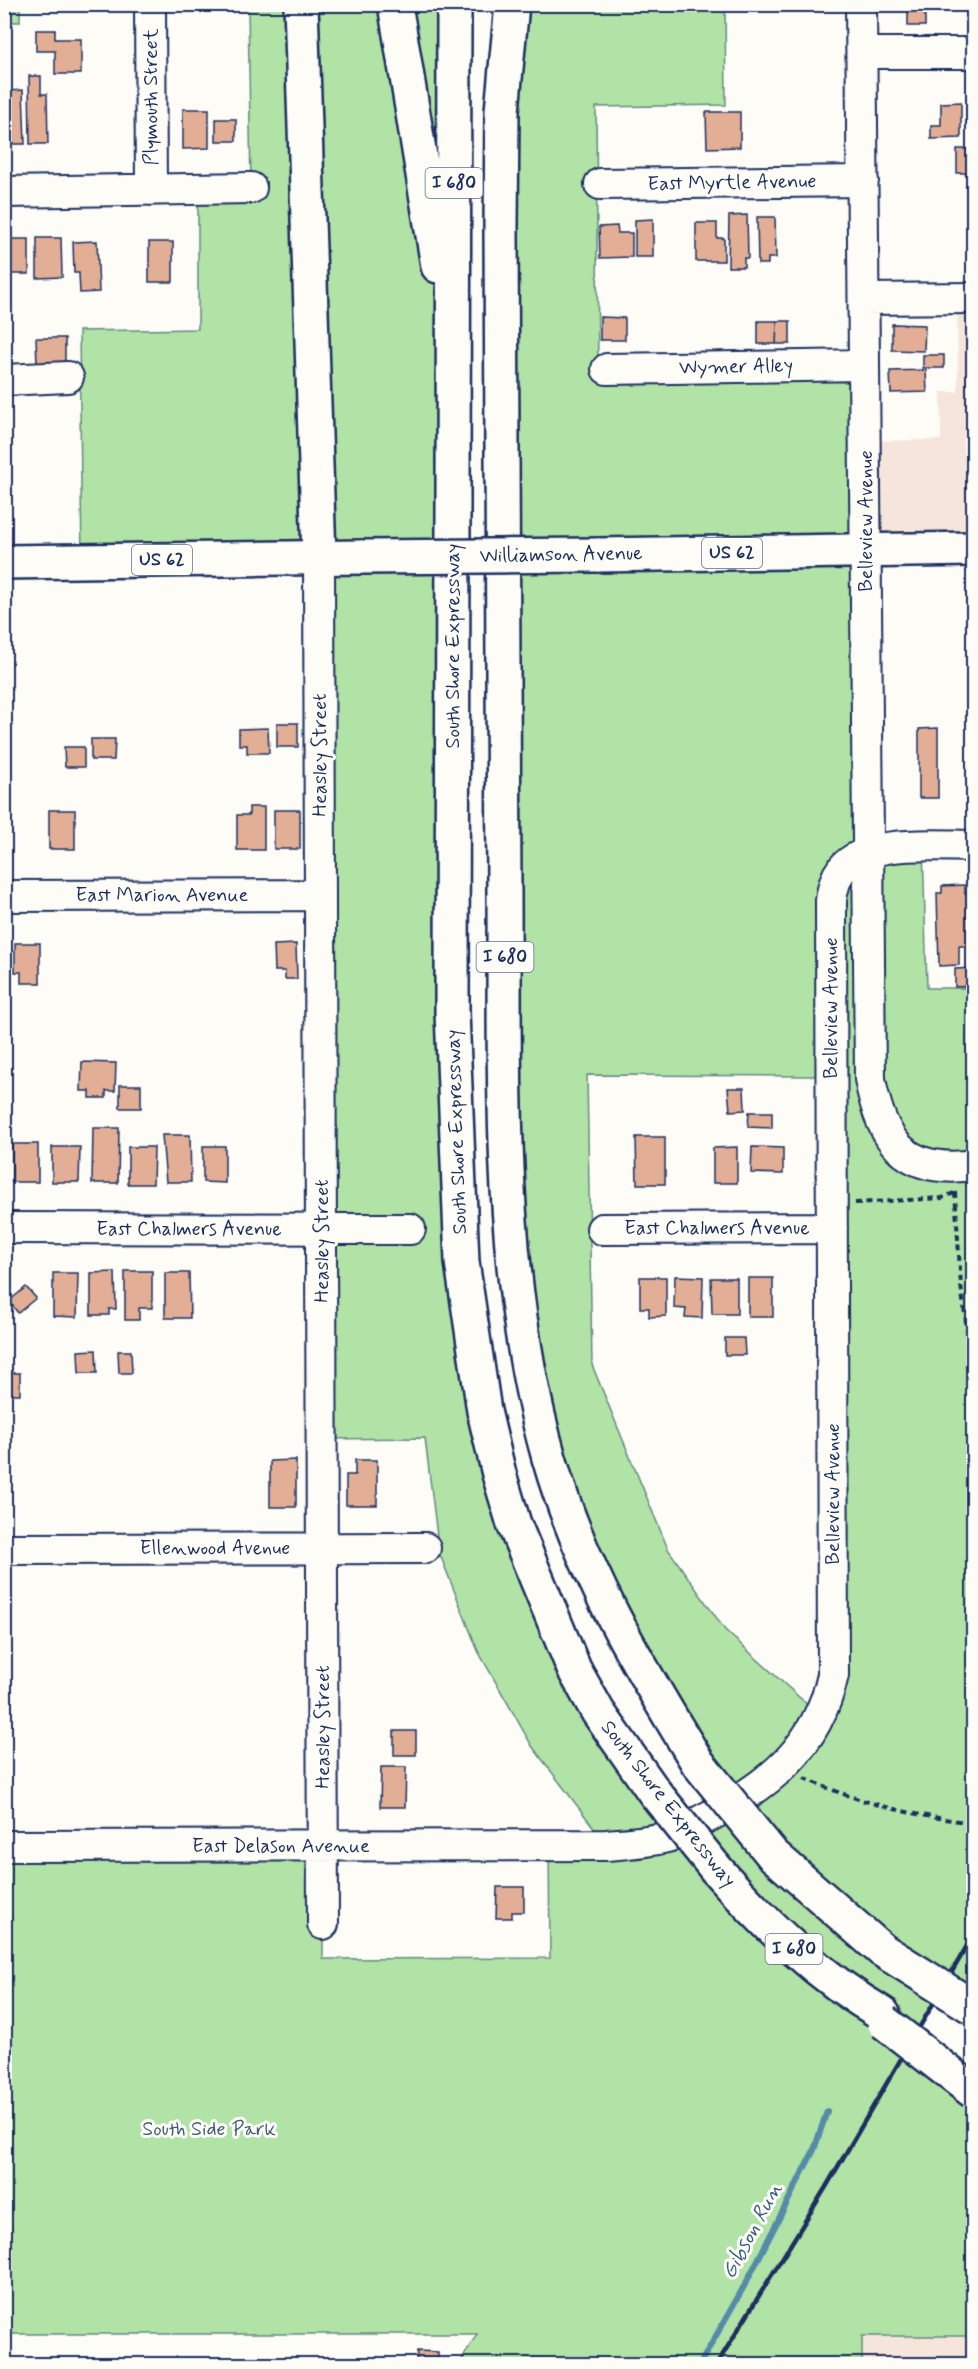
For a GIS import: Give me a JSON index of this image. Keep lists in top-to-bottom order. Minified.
{"streets":{"main road":["I 680","US 62","Williamson Avenue","South Shore Expressway"],"street":["Plymouth Street","East Myrtle Avenue","Wymer Alley","Belleview Avenue","Heasley Street","East Marion Avenue","East Chalmers Avenue","Ellenwood Avenue","East Delason Avenue"]},"crossings":[["East Myrtle Avenue","Belleview Avenue"],["Wymer Alley","Belleview Avenue"],["Belleview Avenue","Williamson Avenue"],["Belleview Avenue","East Chalmers Avenue"],["Belleview Avenue","East Delason Avenue"],["Williamson Avenue","Heasley Street"],["Heasley Street","East Marion Avenue"],["Heasley Street","East Chalmers Avenue"],["Heasley Street","Ellenwood Avenue"],["Heasley Street","East Delason Avenue"]],"water":["Gibson Run"],"parks":["South Side Park"]}
